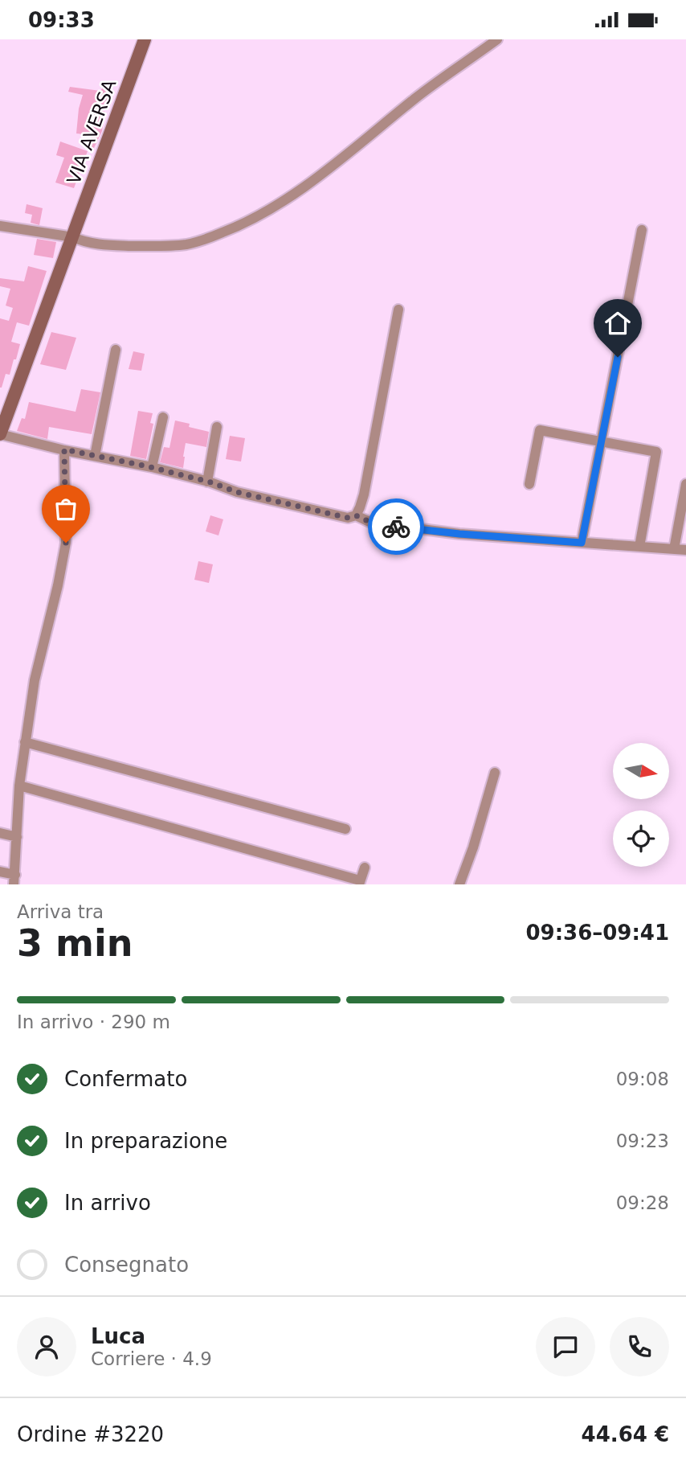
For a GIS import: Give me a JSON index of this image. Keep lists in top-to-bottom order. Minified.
{"streets":{"main road":["VIA AVERSA"]},"north":"right","page":{"status":"09:33","heading":["3 min","Arriva tra","09:36–09:41"],"panel":["Luca","Corriere · 4.9","Ordine #3220","44.64 €"],"bar":"In arrivo · 290 m","list":[["Confermato","09:08"],["In preparazione","09:23"],["In arrivo","09:28"],"Consegnato"]}}
